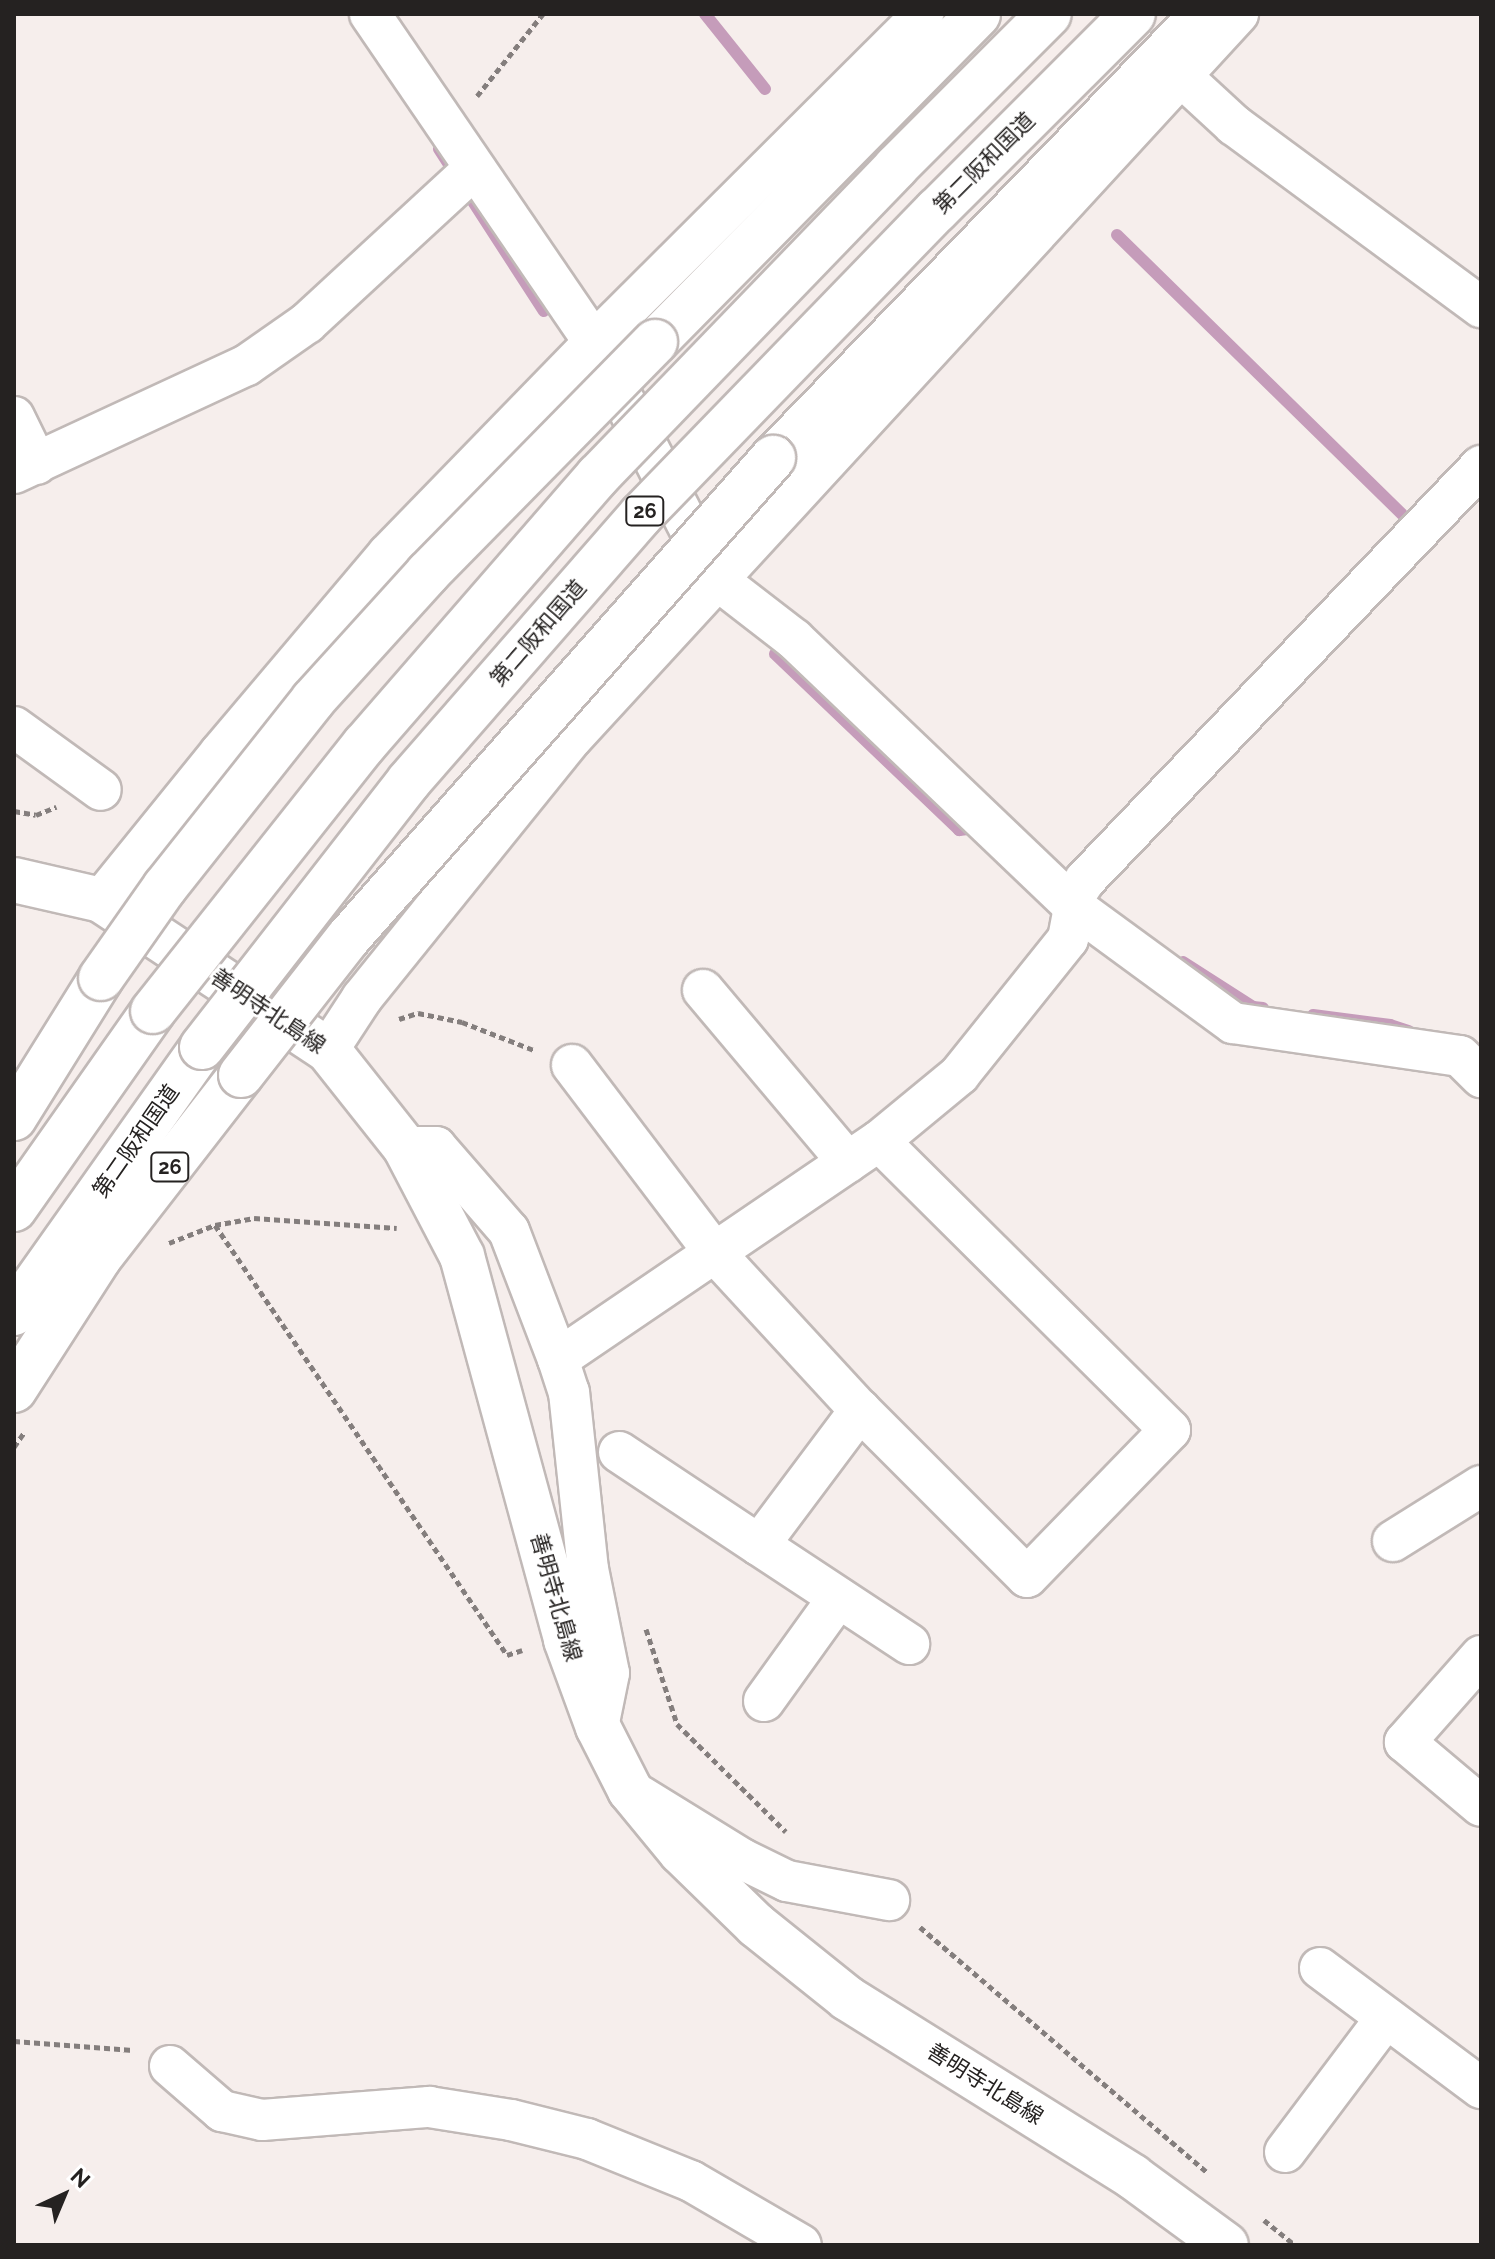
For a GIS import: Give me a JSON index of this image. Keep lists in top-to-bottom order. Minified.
{"streets":{"main road":["第二阪和国道","26","善明寺北島線"]},"crossings":[["第二阪和国道","26"]],"north":"top right"}
